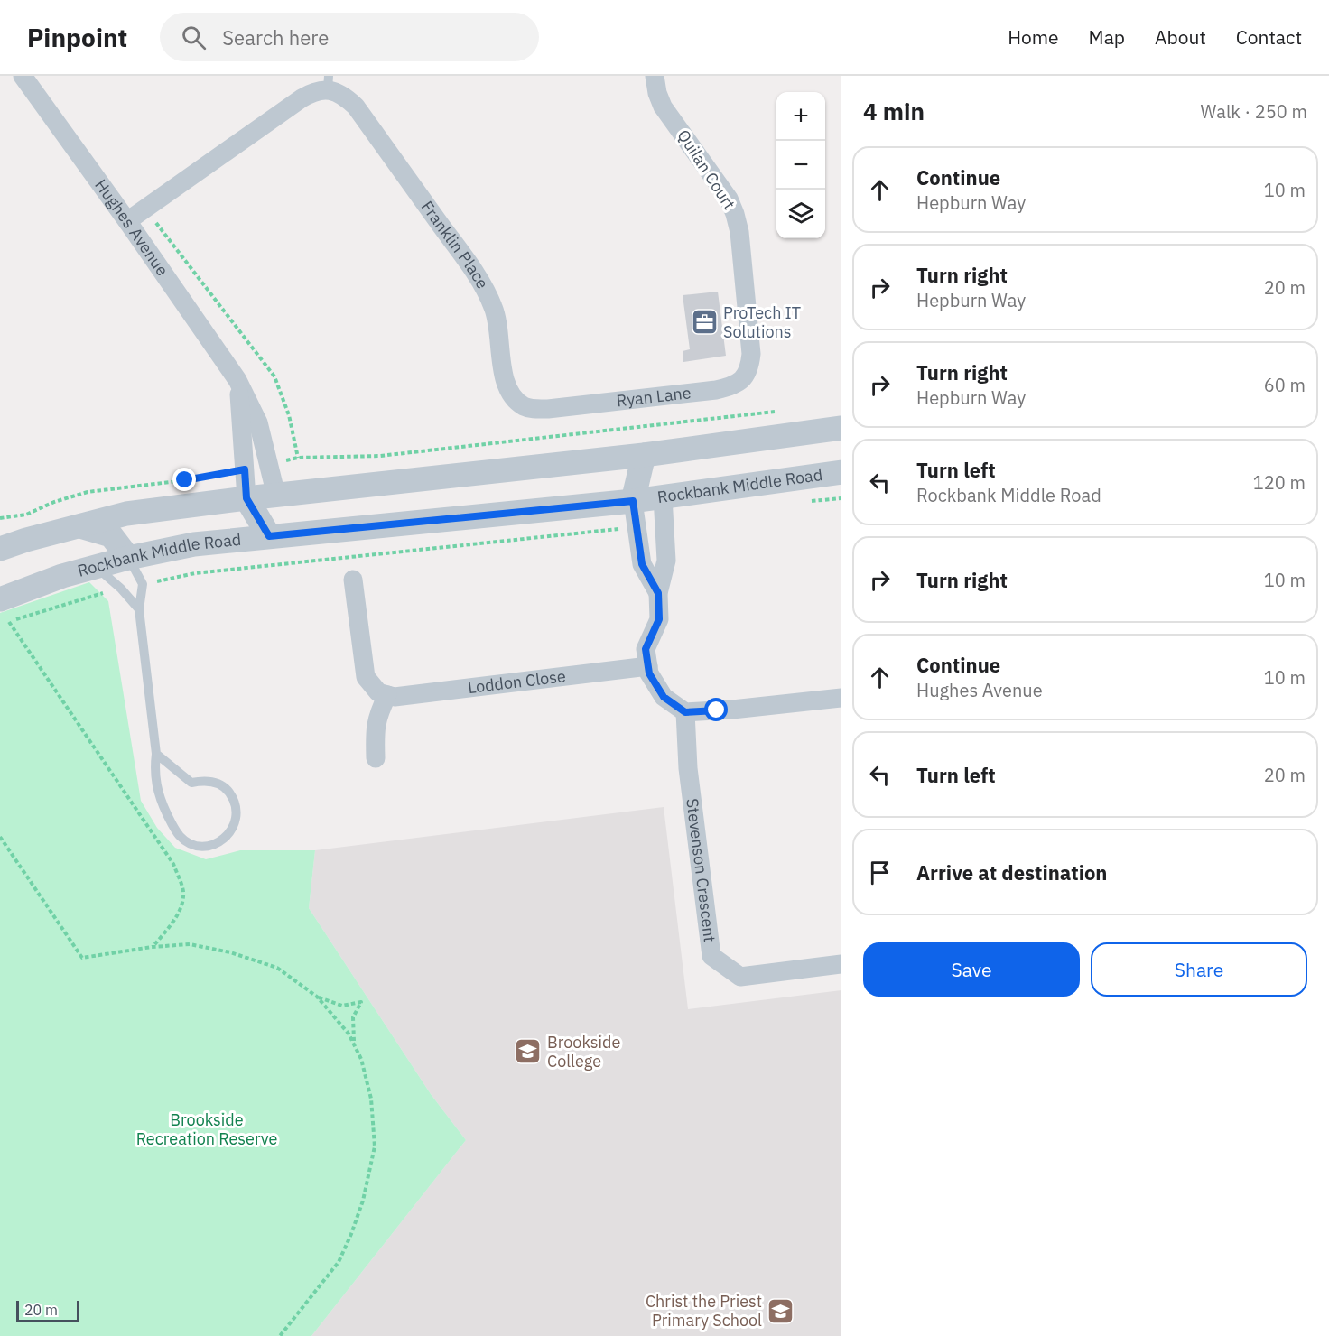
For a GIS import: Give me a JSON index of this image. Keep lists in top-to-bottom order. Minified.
{"streets":{"street":["Quilan Court","Hughes Avenue","Franklin Place","Ryan Lane","Rockbank Middle Road","Loddon Close","Stevenson Crescent"]},"crossings":[["Quilan Court","Ryan Lane"],["Hughes Avenue","Franklin Place"],["Franklin Place","Ryan Lane"]],"parks":["Brookside Recreation Reserve"],"places":{"office":["ProTech IT Solutions"],"school or university":["Brookside College","Christ the Priest Primary School"]},"scale_bar":"20 m","page":{"header":"Pinpoint","search":"Search here","nav":["Home","Map","About","Contact"],"heading":["4 min","Walk · 250 m"],"map_buttons":["+","−"],"list":[["Continue","Hepburn Way","10 m"],["Turn right","Hepburn Way","20 m"],["Turn right","Hepburn Way","60 m"],["Turn left","Rockbank Middle Road","120 m"],["Turn right","10 m"],["Continue","Hughes Avenue","10 m"],["Turn left","20 m"],"Arrive at destination"],"buttons":["Save","Share"],"scale":"20 m"}}
